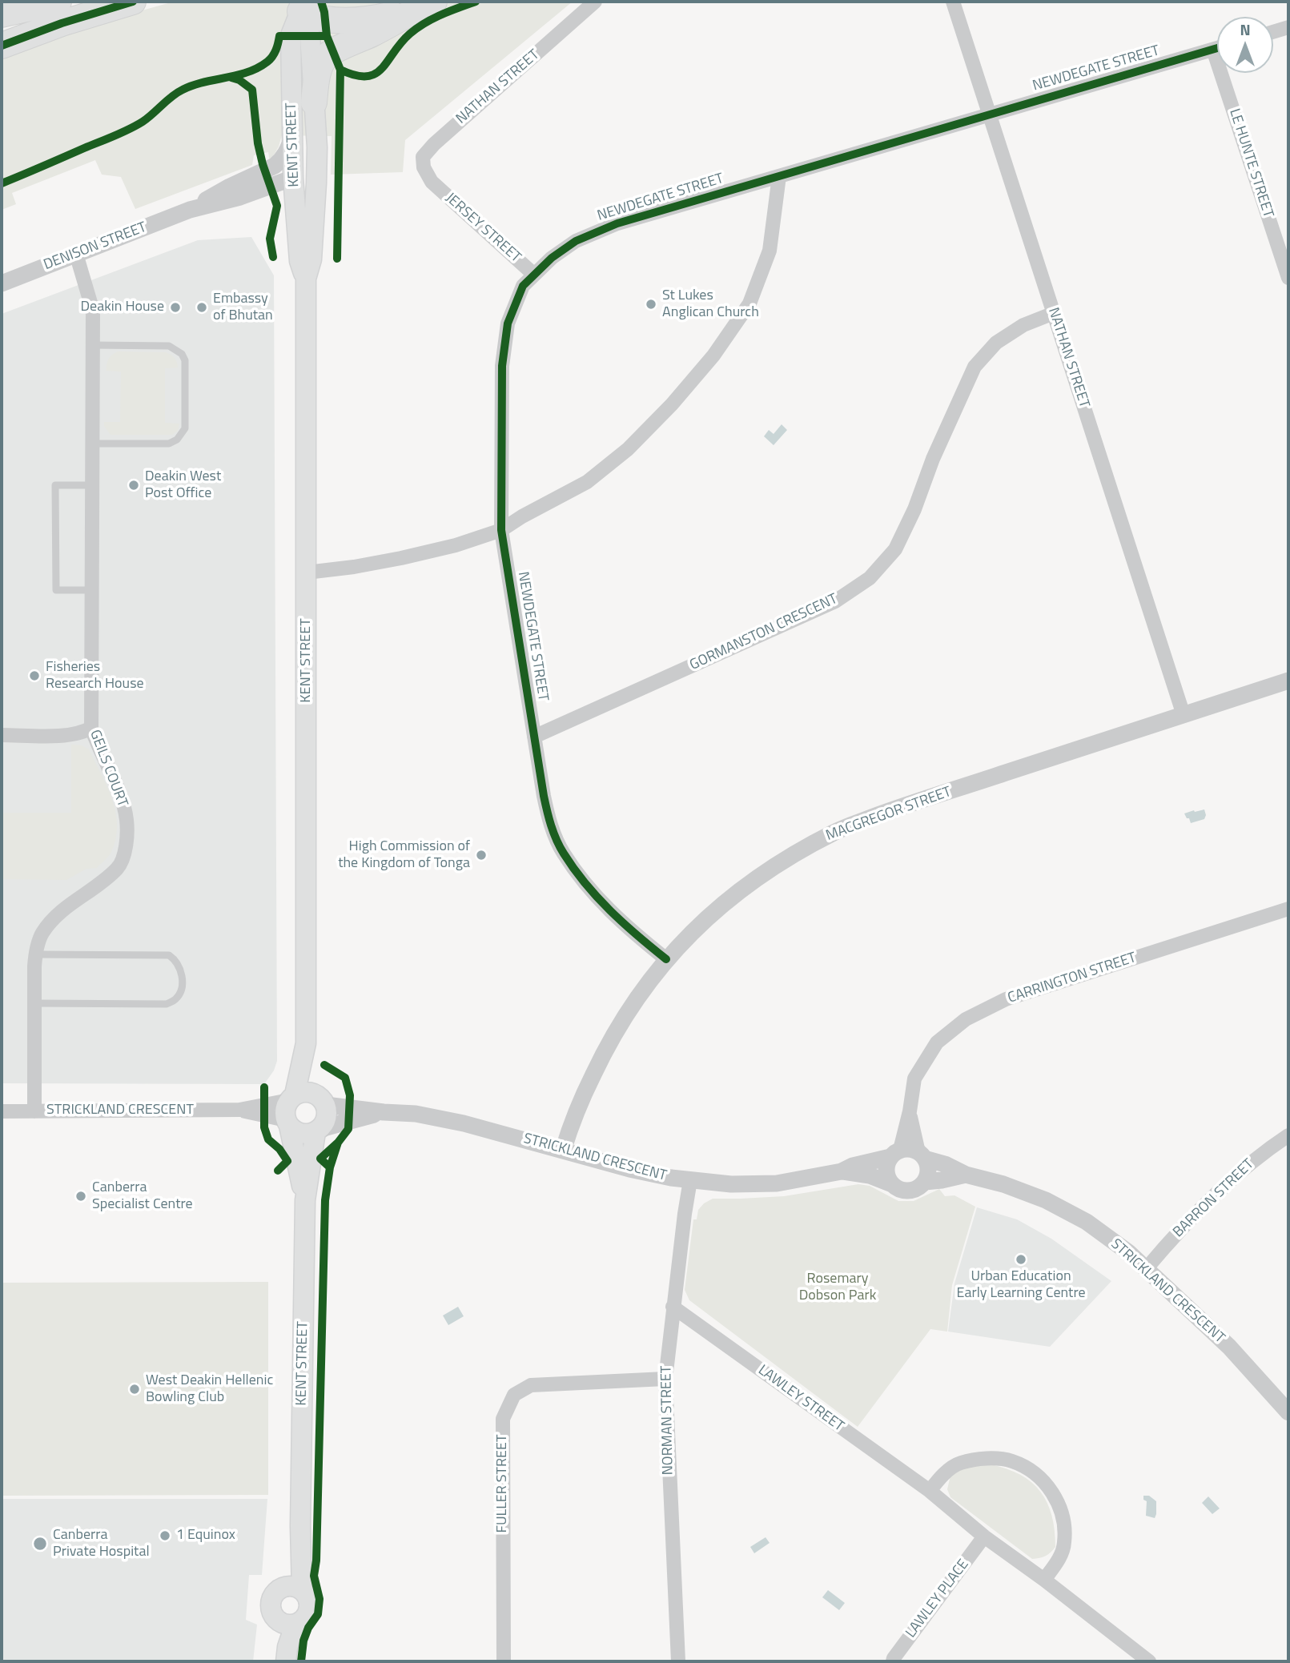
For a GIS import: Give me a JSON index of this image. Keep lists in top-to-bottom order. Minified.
{"streets":{"main road":["KENT STREET"],"street":["NEWDEGATE STREET","NATHAN STREET","LE HUNTE STREET","JERSEY STREET","DENISON STREET","GORMANSTON CRESCENT","GEILS COURT","MACGREGOR STREET","CARRINGTON STREET","STRICKLAND CRESCENT","BARRON STREET","LAWLEY STREET","NORMAN STREET","FULLER STREET","LAWLEY PLACE"]},"crossings":[["NEWDEGATE STREET","NATHAN STREET"],["NEWDEGATE STREET","LE HUNTE STREET"],["NEWDEGATE STREET","JERSEY STREET"],["NEWDEGATE STREET","GORMANSTON CRESCENT"],["NEWDEGATE STREET","MACGREGOR STREET"],["NATHAN STREET","JERSEY STREET"],["NATHAN STREET","GORMANSTON CRESCENT"],["NATHAN STREET","MACGREGOR STREET"],["KENT STREET","DENISON STREET"],["KENT STREET","STRICKLAND CRESCENT"],["DENISON STREET","GEILS COURT"],["GEILS COURT","STRICKLAND CRESCENT"],["MACGREGOR STREET","STRICKLAND CRESCENT"],["CARRINGTON STREET","STRICKLAND CRESCENT"],["STRICKLAND CRESCENT","BARRON STREET"],["STRICKLAND CRESCENT","NORMAN STREET"],["LAWLEY STREET","NORMAN STREET"],["LAWLEY STREET","LAWLEY PLACE"],["NORMAN STREET","FULLER STREET"]],"parks":["Rosemary Dobson Park"],"places":["St Lukes Anglican Church","Deakin House","Embassy of Bhutan","Deakin West Post Office","Fisheries Research House","High Commission of the Kingdom of Tonga","Canberra Specialist Centre","Urban Education Early Learning Centre","West Deakin Hellenic Bowling Club","1 Equinox","Canberra Private Hospital"],"north":"top"}
